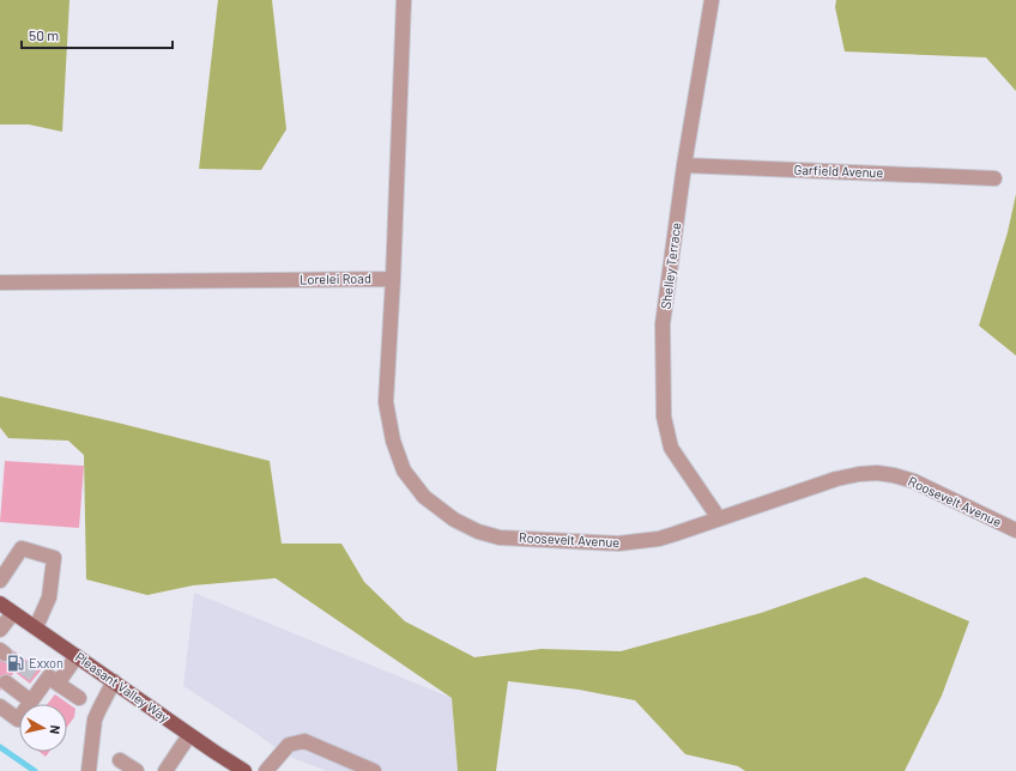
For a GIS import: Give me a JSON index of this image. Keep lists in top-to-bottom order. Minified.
{"streets":{"main road":["Pleasant Valley Way"],"street":["Garfield Avenue","Shelley Terrace","Lorelei Road","Roosevelt Avenue"]},"crossings":[["Garfield Avenue","Shelley Terrace"],["Shelley Terrace","Roosevelt Avenue"],["Lorelei Road","Roosevelt Avenue"]],"places":{"fuel station":["Exxon"]},"scale_bar":"50 m","north":"right"}
